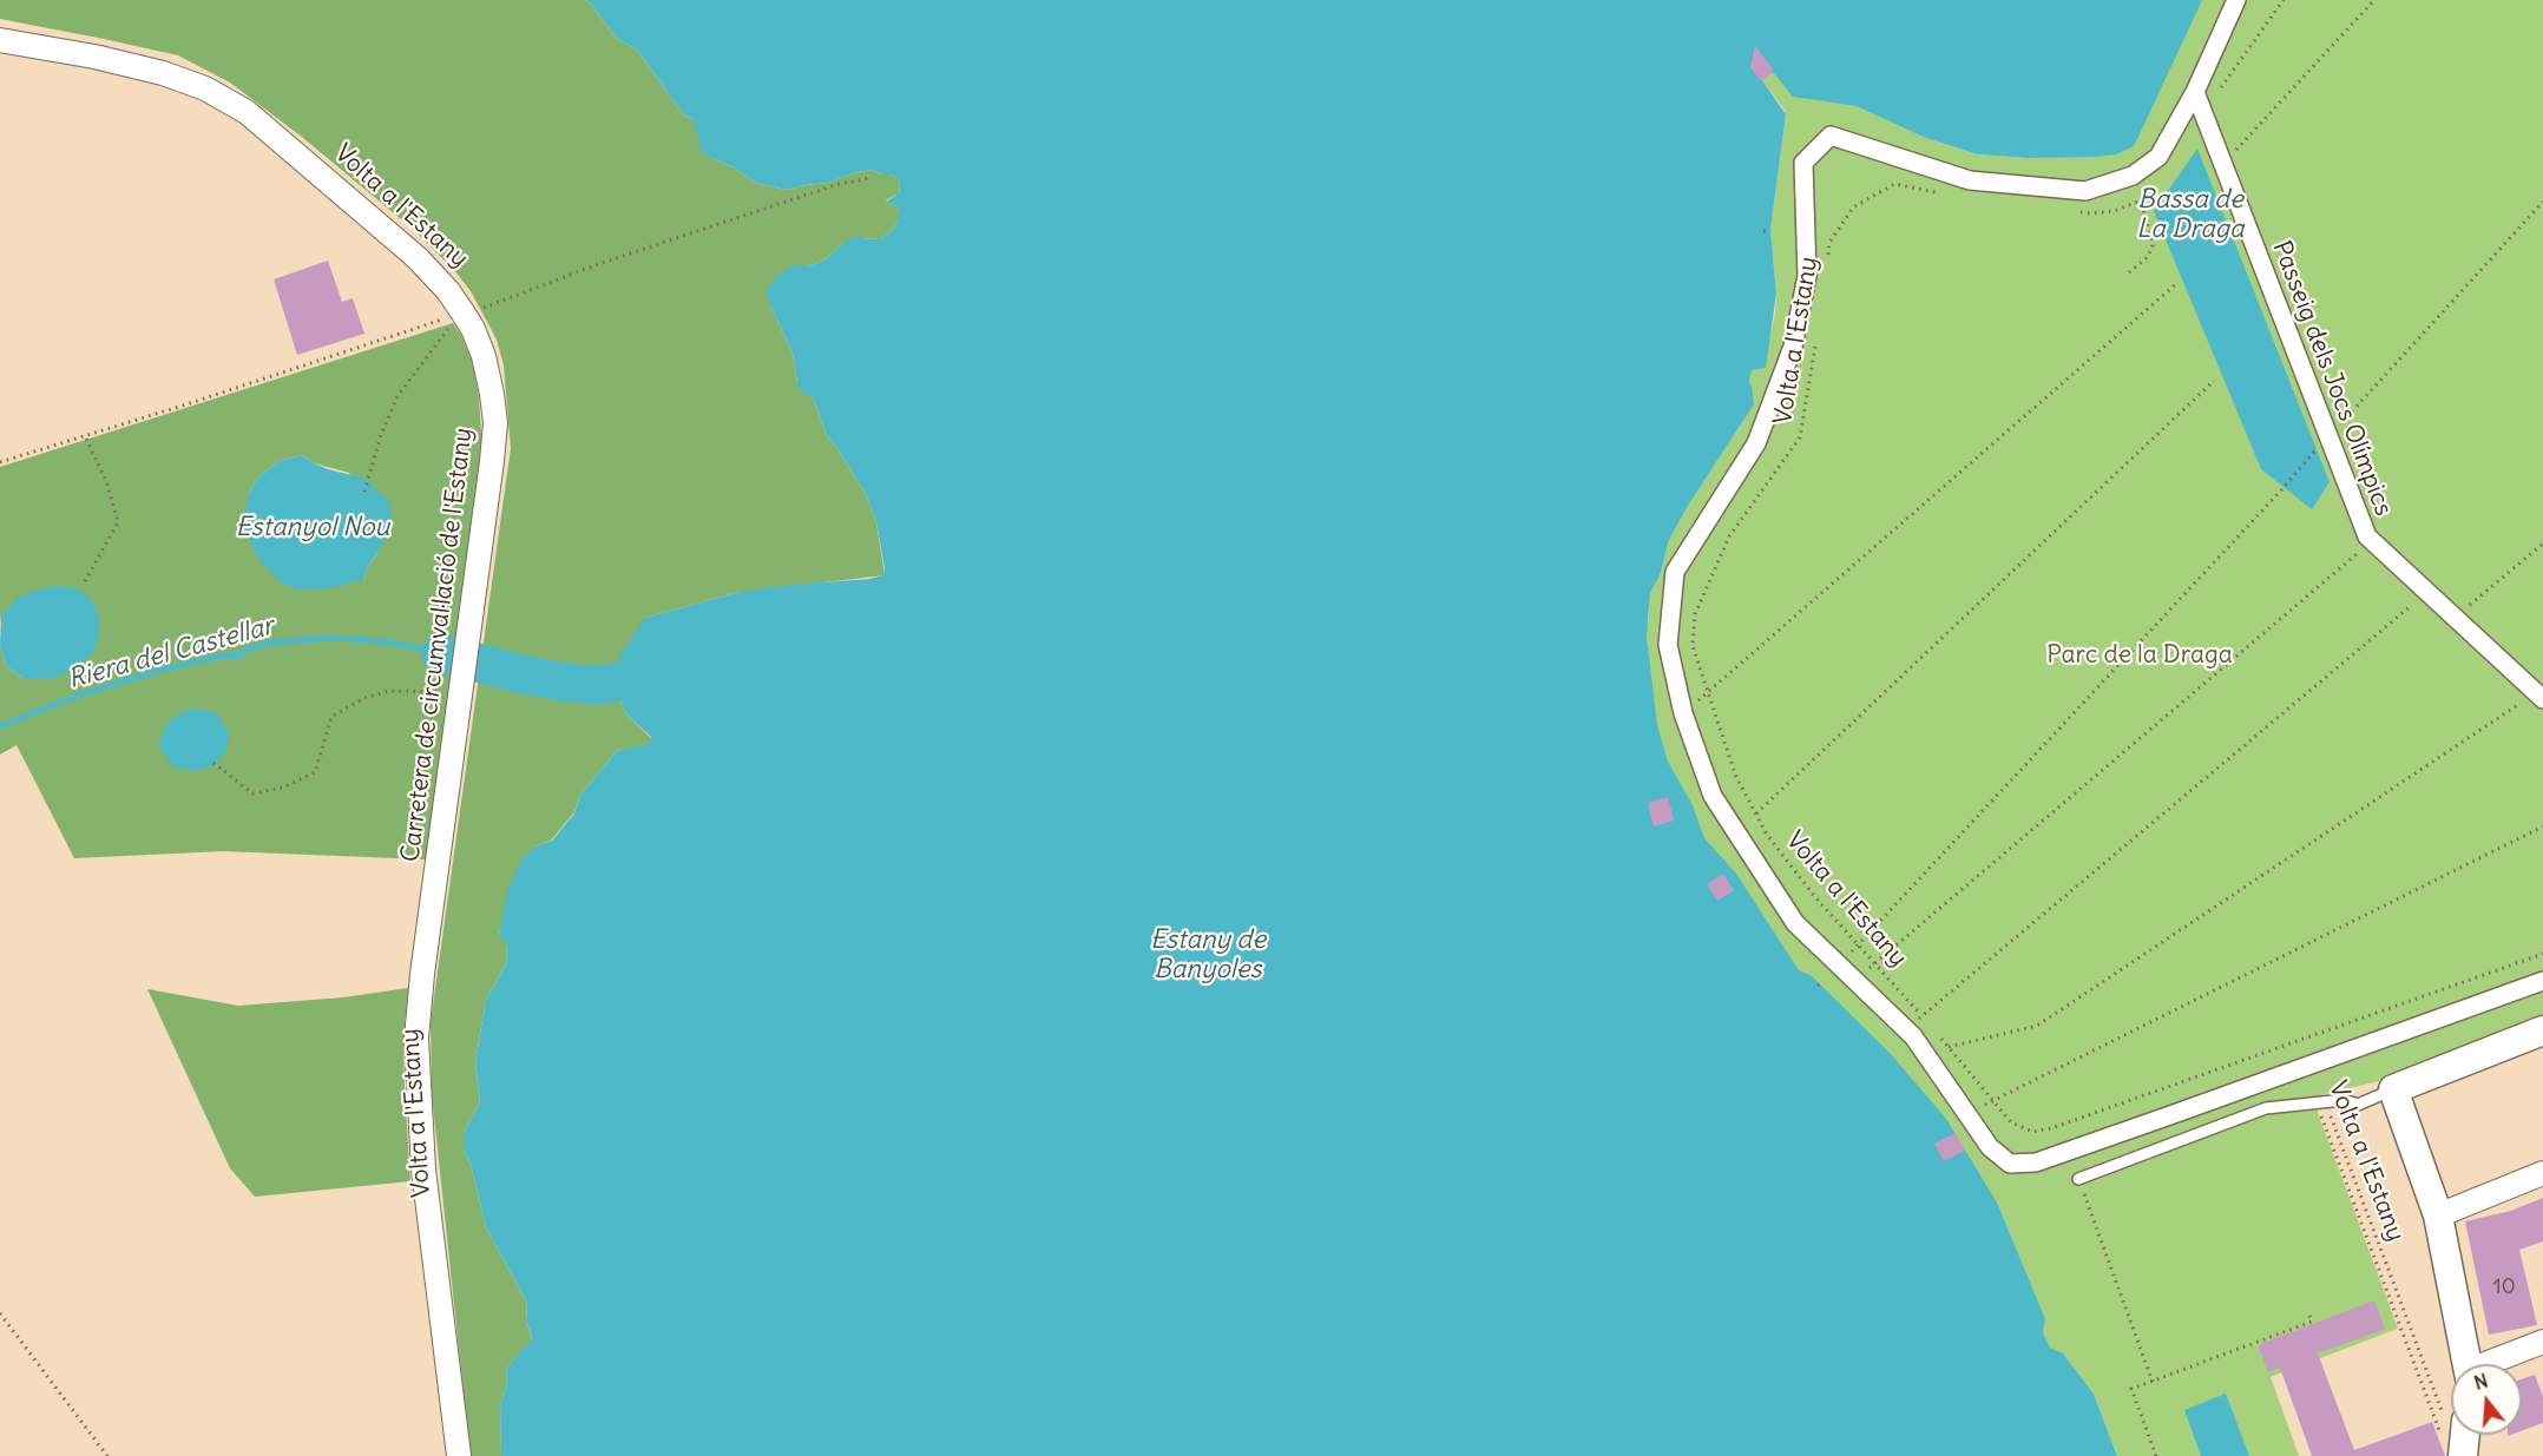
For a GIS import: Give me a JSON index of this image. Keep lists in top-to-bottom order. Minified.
{"streets":{"street":["Passeig dels Jocs Olímpics","Carretera de circumval·lació de l'Estany"],"path":["Volta a l'Estany"]},"water":["Bassa de La Draga","Estanyol Nou","Riera del Castellar","Estany de Banyoles"],"parks":["Parc de la Draga"],"house_numbers":["10"],"north":"top"}
